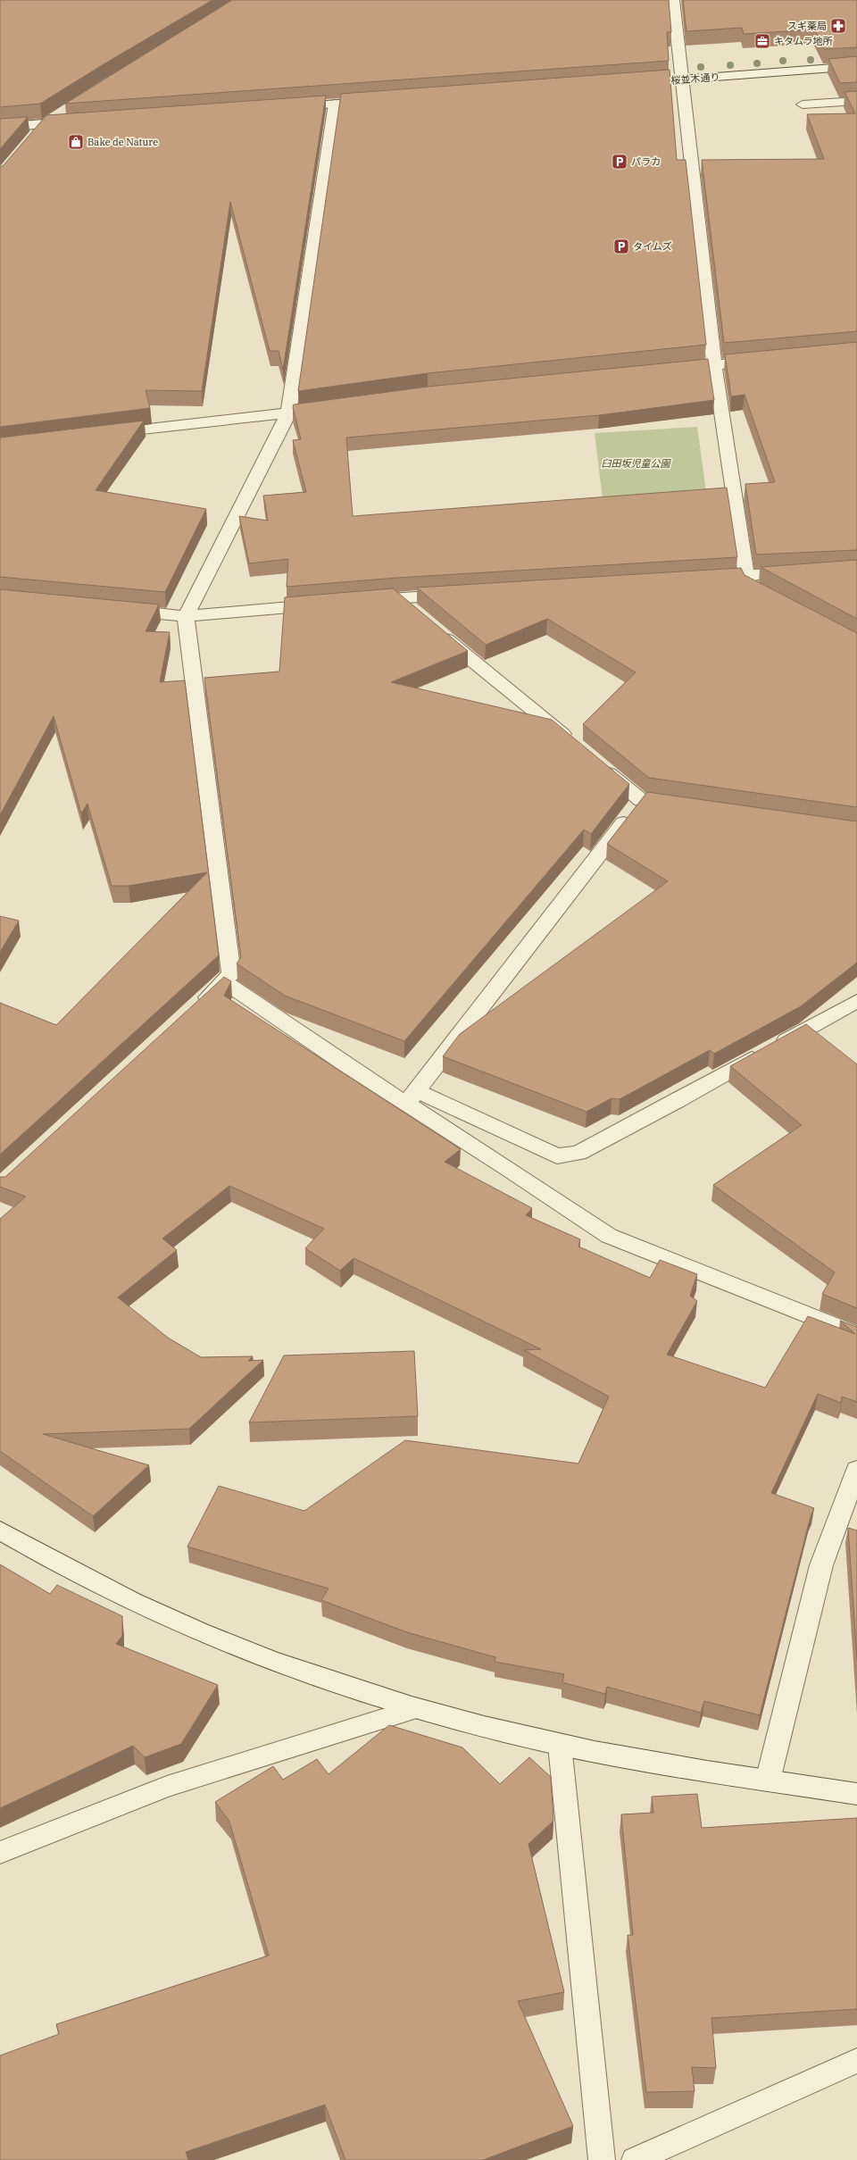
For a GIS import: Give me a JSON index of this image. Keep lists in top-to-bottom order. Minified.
{"streets":{"street":["桜並木通り"]},"parks":["臼田坂児童公園"],"places":{"pharmacy":["スギ薬局"],"office":["キタムラ地所"],"shop":["Bake de Nature"],"parking":["パラカ","タイムズ"]}}
